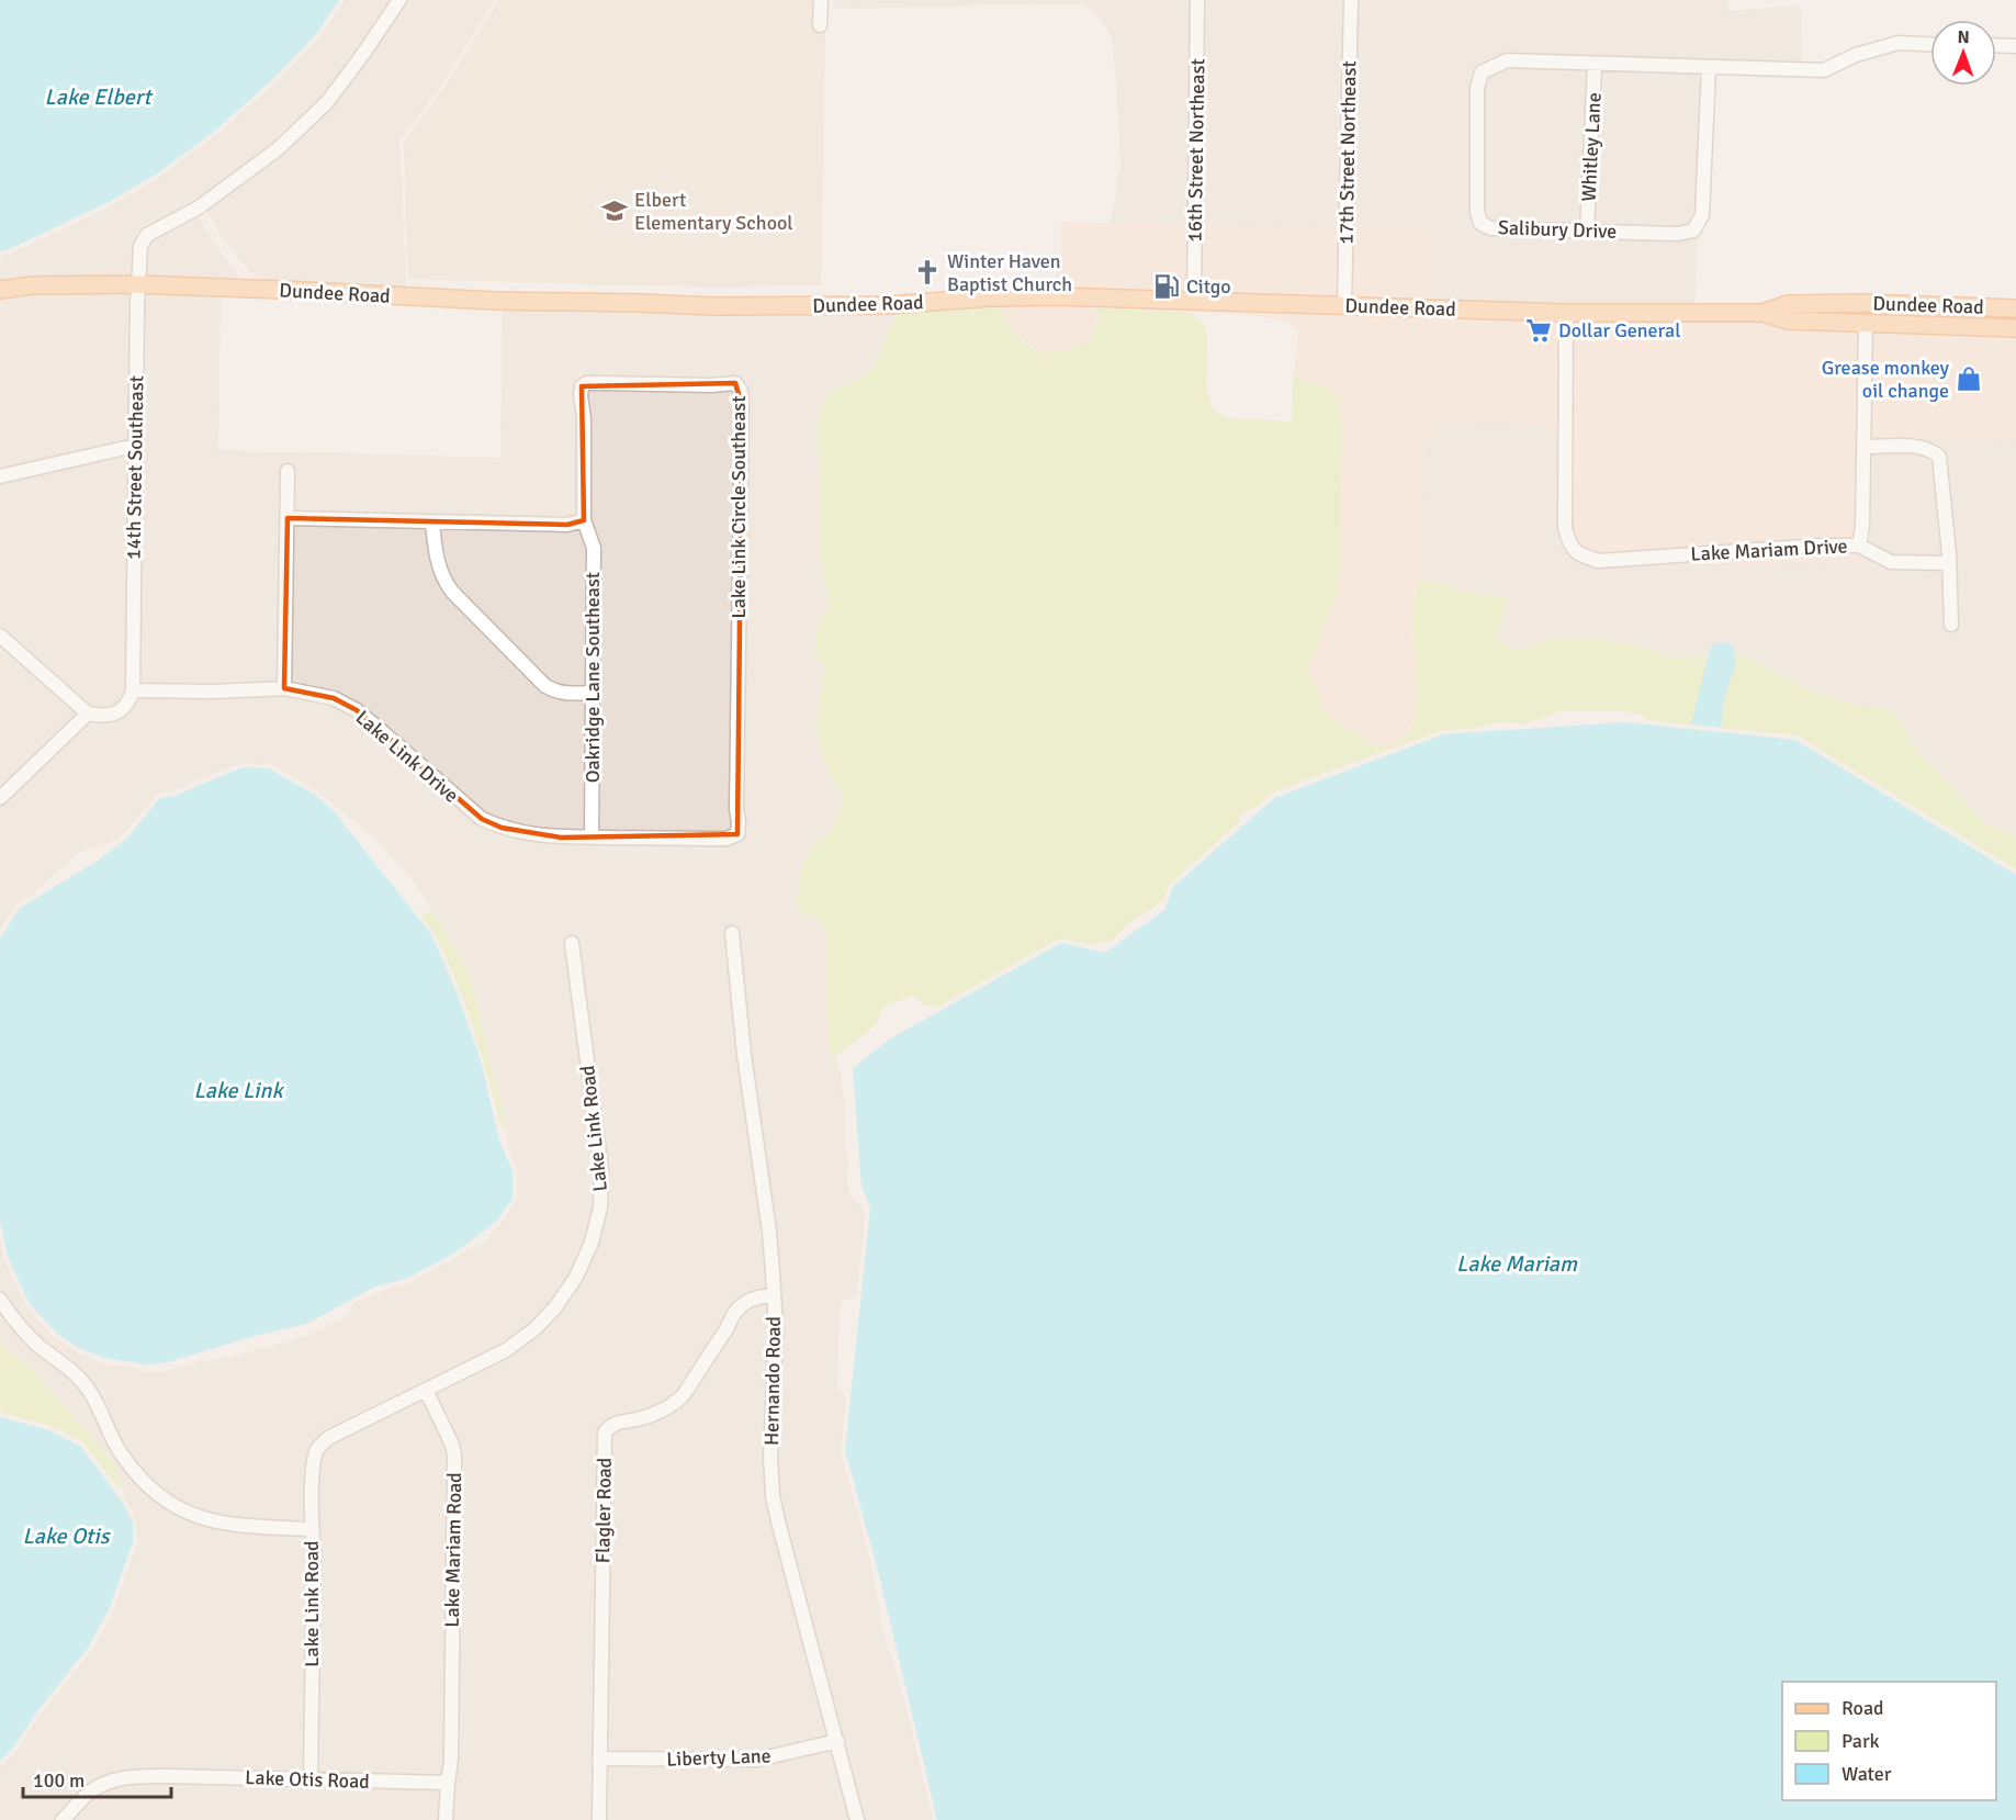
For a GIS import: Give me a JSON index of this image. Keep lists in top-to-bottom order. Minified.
{"streets":{"main road":["Dundee Road"],"street":["Whitley Lane","16th Street Northeast","17th Street Northeast","Salibury Drive","14th Street Southeast","Lake Link Circle Southeast","Lake Mariam Drive","Oakridge Lane Southeast","Lake Link Drive","Lake Link Road","Hernando Road","Flagler Road","Lake Mariam Road","Liberty Lane","Lake Otis Road"]},"crossings":[["Whitley Lane","Salibury Drive"],["16th Street Northeast","Dundee Road"],["17th Street Northeast","Dundee Road"],["Dundee Road","14th Street Southeast"],["Dundee Road","Lake Mariam Drive"],["14th Street Southeast","Lake Link Drive"],["Lake Link Circle Southeast","Oakridge Lane Southeast"],["Lake Link Circle Southeast","Lake Link Drive"],["Oakridge Lane Southeast","Lake Link Drive"],["Lake Link Road","Lake Mariam Road"],["Lake Link Road","Lake Otis Road"],["Hernando Road","Flagler Road"],["Hernando Road","Liberty Lane"],["Flagler Road","Liberty Lane"],["Lake Mariam Road","Lake Otis Road"]],"water":["Lake Elbert","Lake Link","Lake Mariam","Lake Otis"],"places":{"school or university":["Elbert Elementary School"],"church":["Winter Haven Baptist Church"],"fuel station":["Citgo"],"supermarket":["Dollar General"],"shop":["Grease monkey oil change"]},"legend":["Road","Park","Water"],"scale_bar":"100 m","north":"top"}
